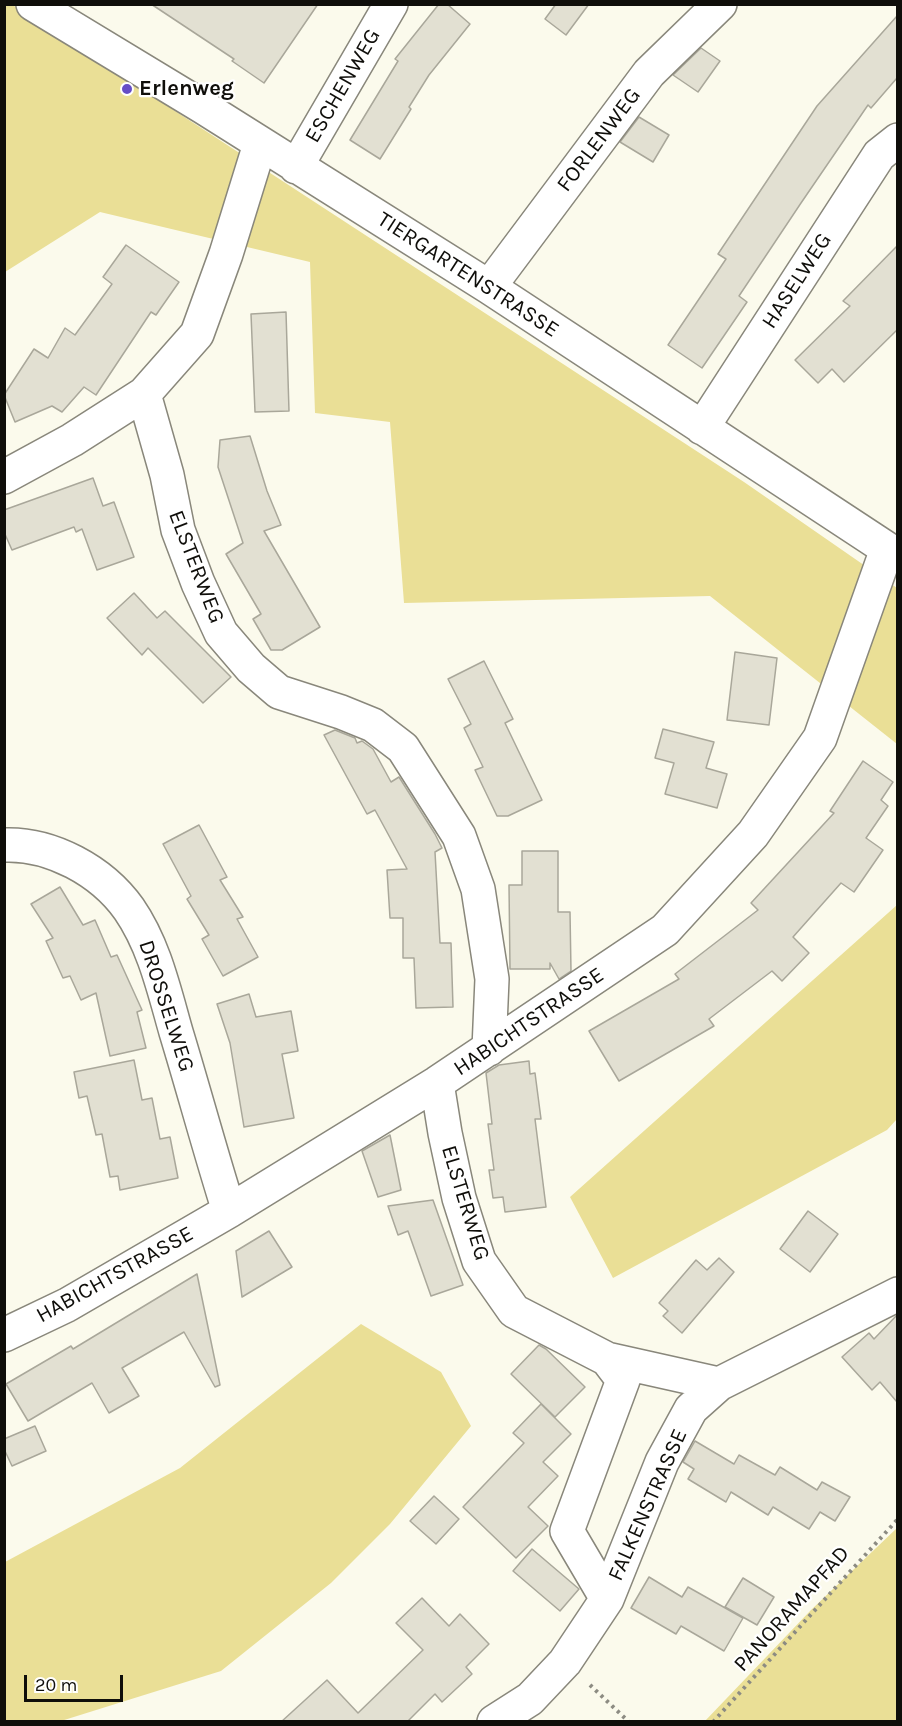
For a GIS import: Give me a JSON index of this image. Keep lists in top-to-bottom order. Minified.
{"streets":{"street":["ESCHENWEG","FORLENWEG","TIERGARTENSTRASSE","HASELWEG","ELSTERWEG","DROSSELWEG","HABICHTSTRASSE","FALKENSTRASSE"],"path":["PANORAMAPFAD"]},"crossings":[["ESCHENWEG","TIERGARTENSTRASSE"],["FORLENWEG","TIERGARTENSTRASSE"],["TIERGARTENSTRASSE","HASELWEG"],["TIERGARTENSTRASSE","HABICHTSTRASSE"],["ELSTERWEG","HABICHTSTRASSE"],["ELSTERWEG","FALKENSTRASSE"],["DROSSELWEG","HABICHTSTRASSE"]],"places":["Erlenweg"],"scale_bar":"20 m"}
